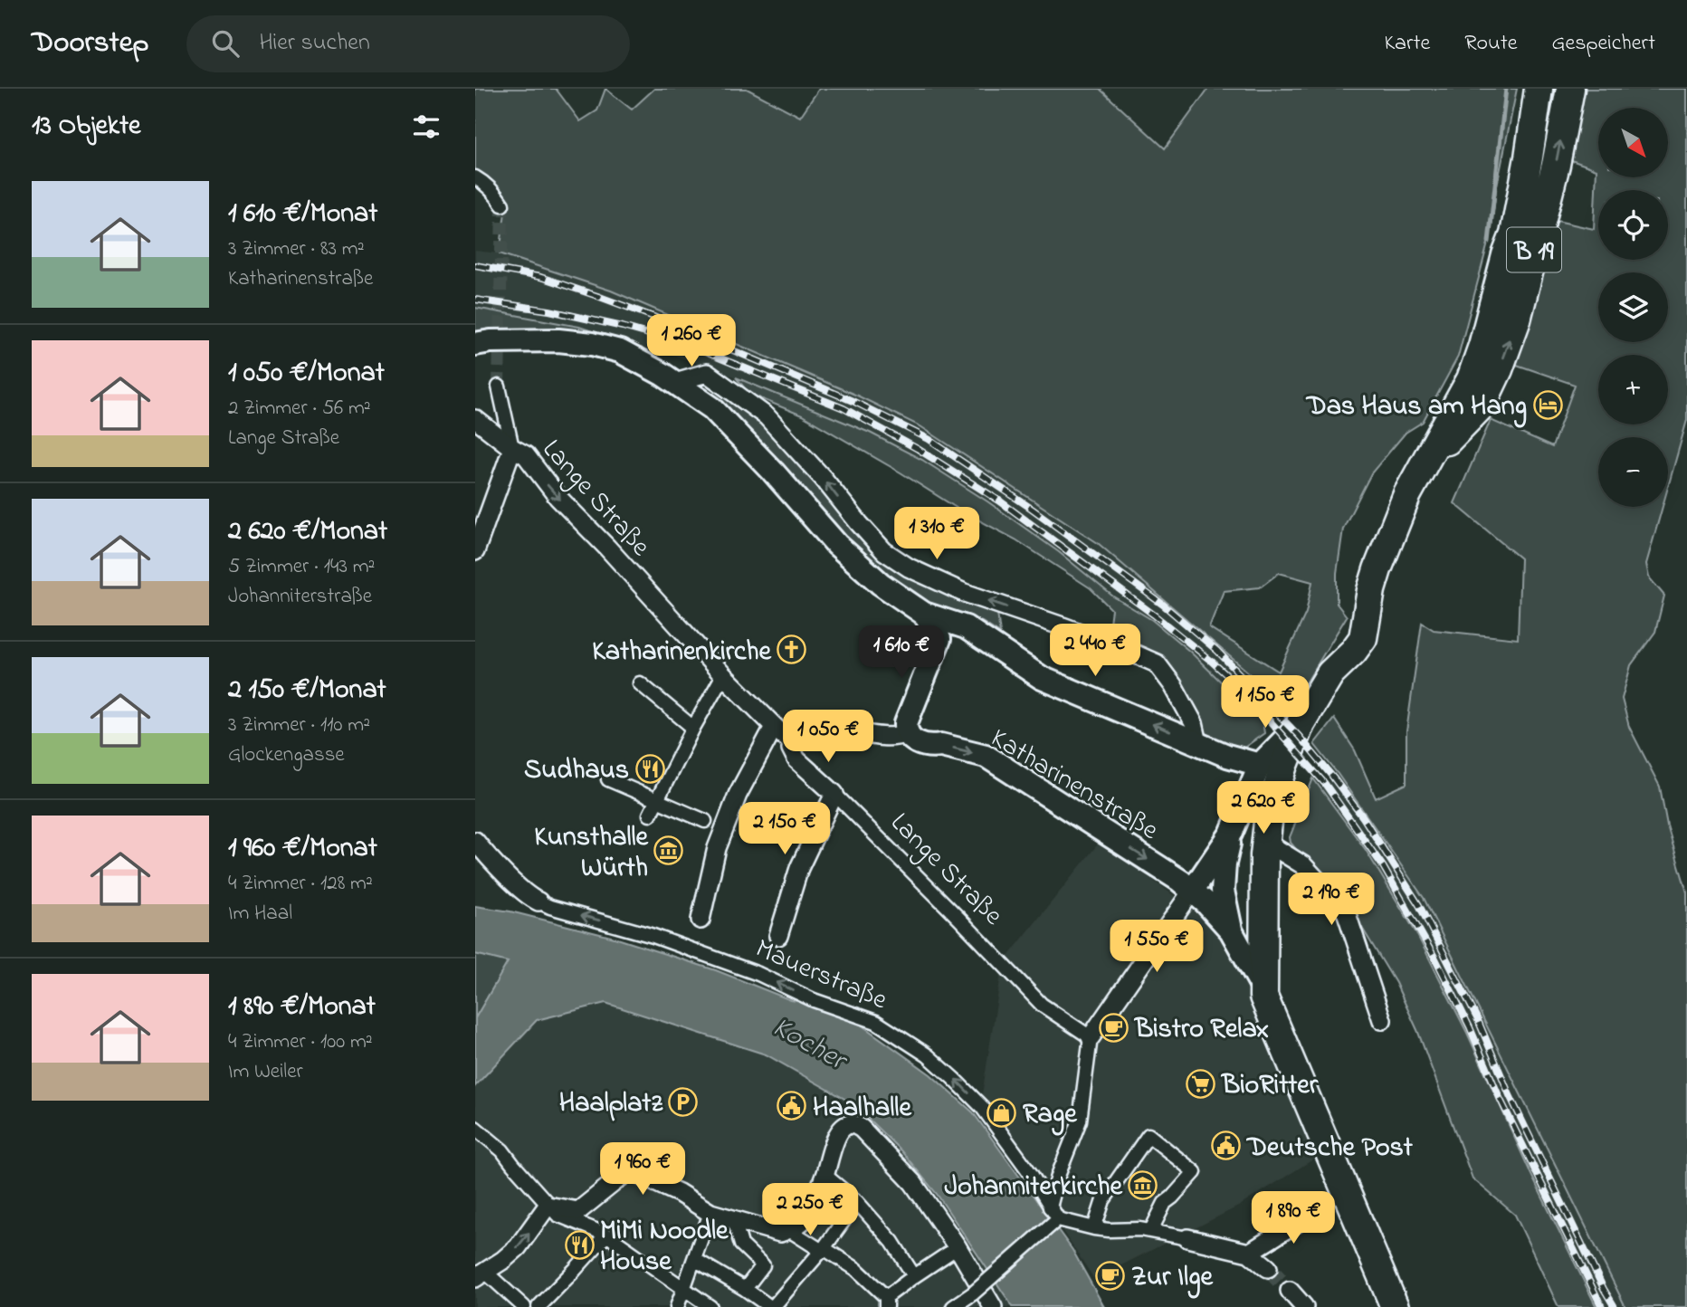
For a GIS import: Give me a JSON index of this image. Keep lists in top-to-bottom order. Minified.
{"streets":{"main road":["B 19"],"street":["Lange Straße","Katharinenstraße","Mauerstraße"]},"crossings":[["B 19","Katharinenstraße"]],"one_way":["Lange Straße","Mauerstraße"],"water":["Kocher"],"places":{"hotel":["Das Haus am Hang"],"church":["Katharinenkirche"],"restaurant":["Sudhaus","MiMi Noodle House"],"museum":["Kunsthalle Würth","Johanniterkirche"],"cafe":["Bistro Relax","Zur Ilge"],"supermarket":["BioRitter"],"parking":["Haalplatz"],"public building":["Haalhalle","Deutsche Post"],"shop":["Rage"]},"north":"bottom right","page":{"header":"Doorstep","search":"Hier suchen","nav":["Karte","Route","Gespeichert"],"heading":"13 Objekte","map_buttons":["+","−"],"list":[{"name":"1 610 €/Monat","note":"3 Zimmer · 83 m² · Katharinenstraße"},{"name":"1 050 €/Monat","note":"2 Zimmer · 56 m² · Lange Straße"},{"name":"2 620 €/Monat","note":"5 Zimmer · 143 m² · Johanniterstraße"},{"name":"2 150 €/Monat","note":"3 Zimmer · 110 m² · Glockengasse"},{"name":"1 960 €/Monat","note":"4 Zimmer · 128 m² · Im Haal"},{"name":"1 890 €/Monat","note":"4 Zimmer · 100 m² · Im Weiler"}],"price":["1 260 €","1 310 €","2 440 €","1 610 €","1 150 €","1 050 €","2 620 €","2 150 €","2 190 €","1 550 €","1 960 €","2 250 €","1 890 €"]}}
